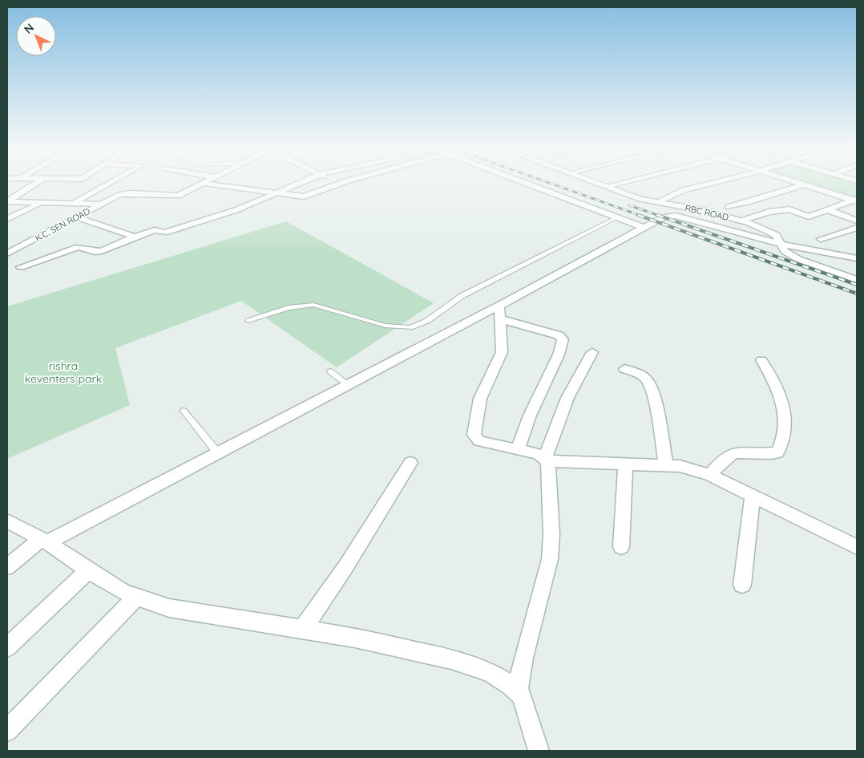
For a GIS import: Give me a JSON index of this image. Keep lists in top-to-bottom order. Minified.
{"streets":{"street":["RBC ROAD","K.C. SEN ROAD"]},"parks":["rishra keventers park"],"north":"top left"}
